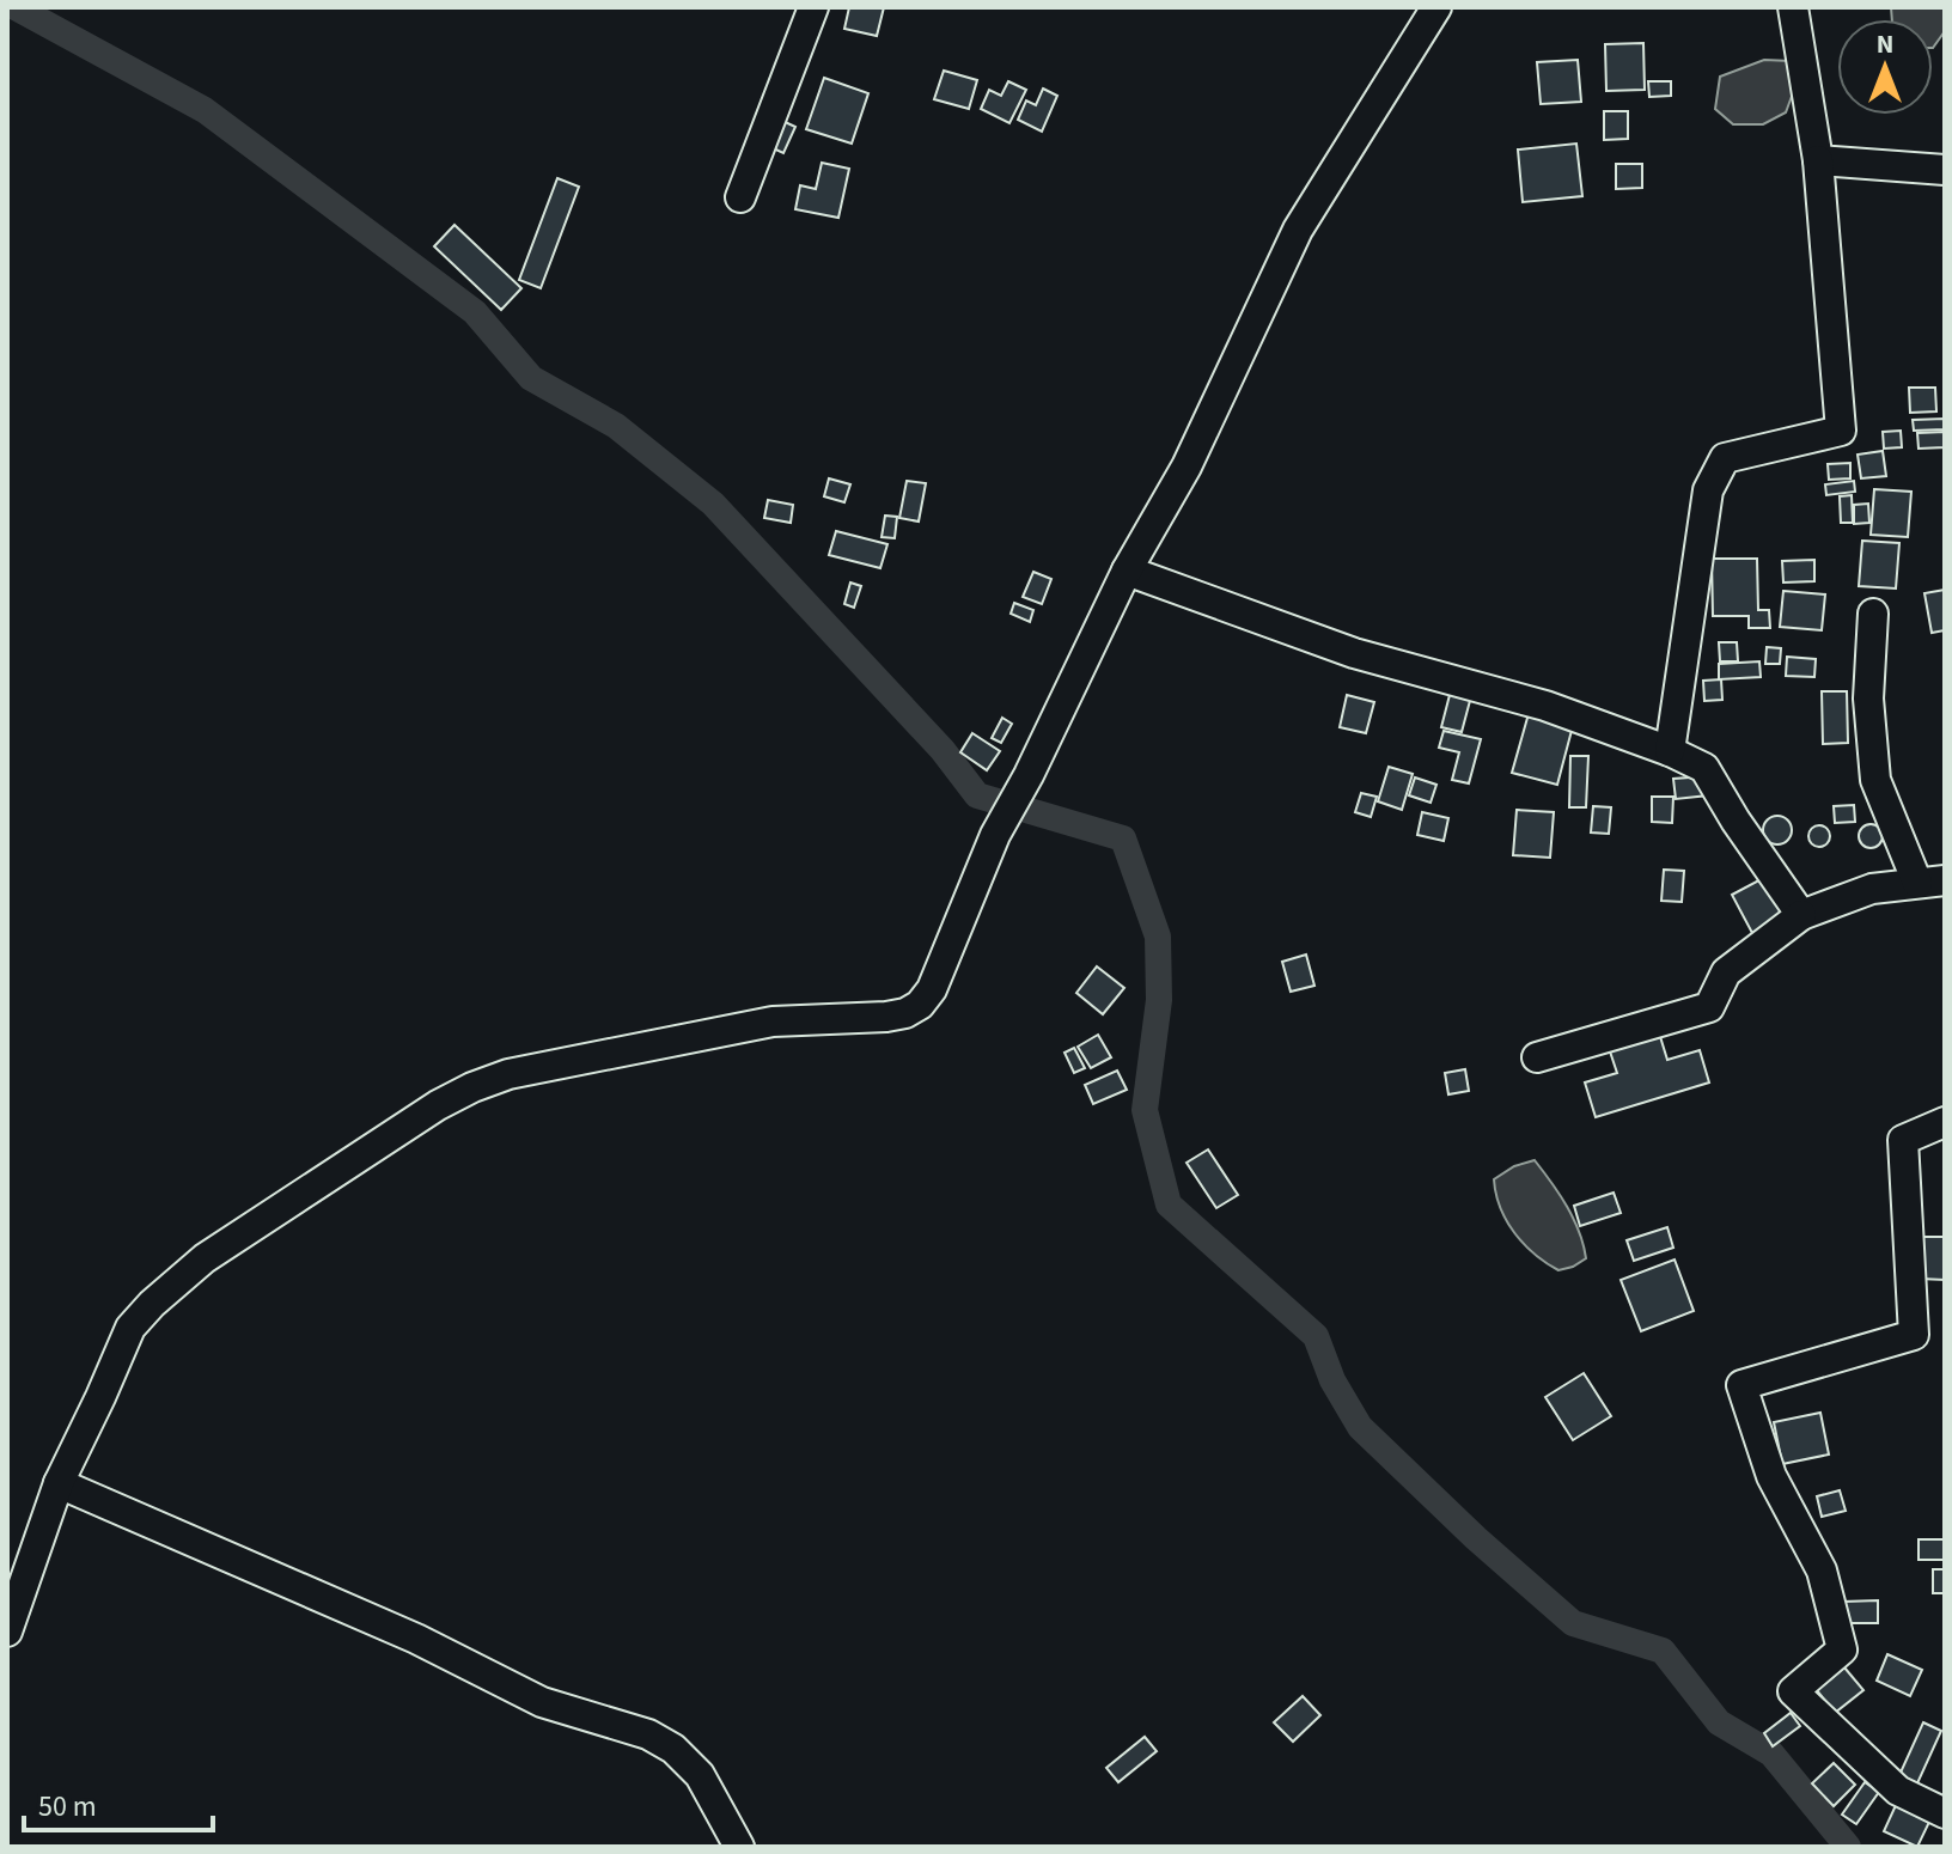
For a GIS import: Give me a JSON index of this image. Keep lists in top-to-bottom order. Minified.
{"scale_bar":"50 m","north":"top"}
